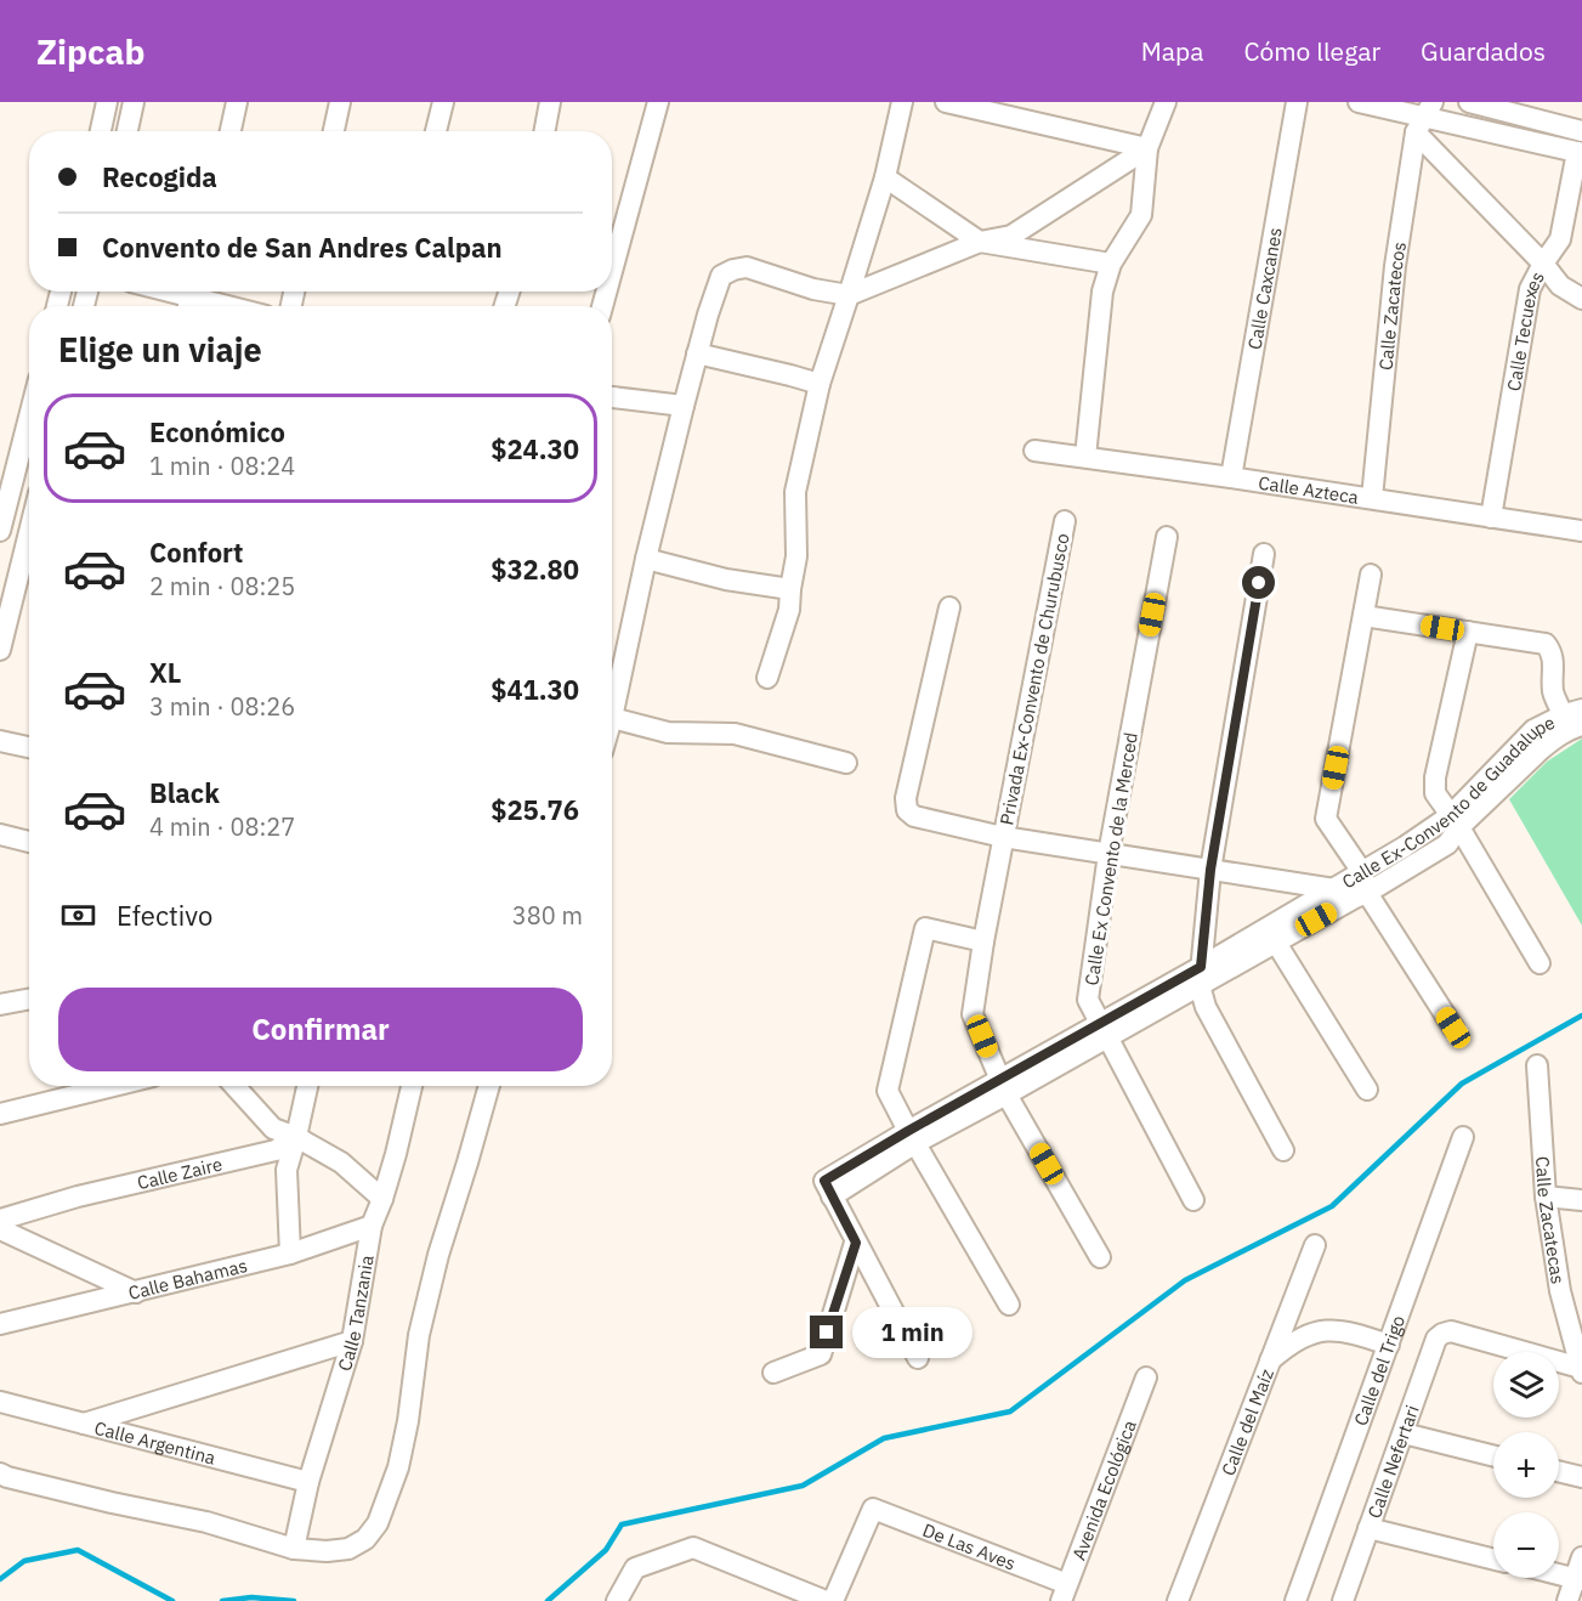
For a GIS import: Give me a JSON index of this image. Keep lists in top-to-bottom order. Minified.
{"streets":{"street":["Calle Caxcanes","Calle Zacatecos","Calle Tecuexes","Calle Azteca","Privada Ex-Convento de Churubusco","Calle Ex-Convento de Guadalupe","Calle Ex Convento de la Merced","Calle Zaire","Calle Zacatecas","Calle Bahamas","Calle Tanzania","Calle del Trigo","Calle del Maíz","Calle Argentina","Calle Nefertari","Avenida Ecológica","De Las Aves"]},"crossings":[["Calle Caxcanes","Calle Azteca"],["Calle Zacatecos","Calle Azteca"],["Calle Tecuexes","Calle Azteca"],["Privada Ex-Convento de Churubusco","Calle Ex-Convento de Guadalupe"],["Calle Ex-Convento de Guadalupe","Calle Ex Convento de la Merced"],["Calle Zacatecas","Calle Nefertari"],["Calle Bahamas","Calle Tanzania"],["Calle Tanzania","Calle Argentina"],["Avenida Ecológica","De Las Aves"]],"page":{"header":"Zipcab","nav":["Mapa","Cómo llegar","Guardados"],"banner":["Recogida","Convento de San Andres Calpan"],"heading":"Elige un viaje","list":[{"name":"Económico","note":"1 min · 08:24","value":"$24.30"},{"name":"Confort","note":"2 min · 08:25","value":"$32.80"},{"name":"XL","note":"3 min · 08:26","value":"$41.30"},{"name":"Black","note":"4 min · 08:27","value":"$25.76"}],"pay":["Efectivo","380 m"],"buttons":"Confirmar","bubble":"1 min","map_buttons":["+","−"]}}
